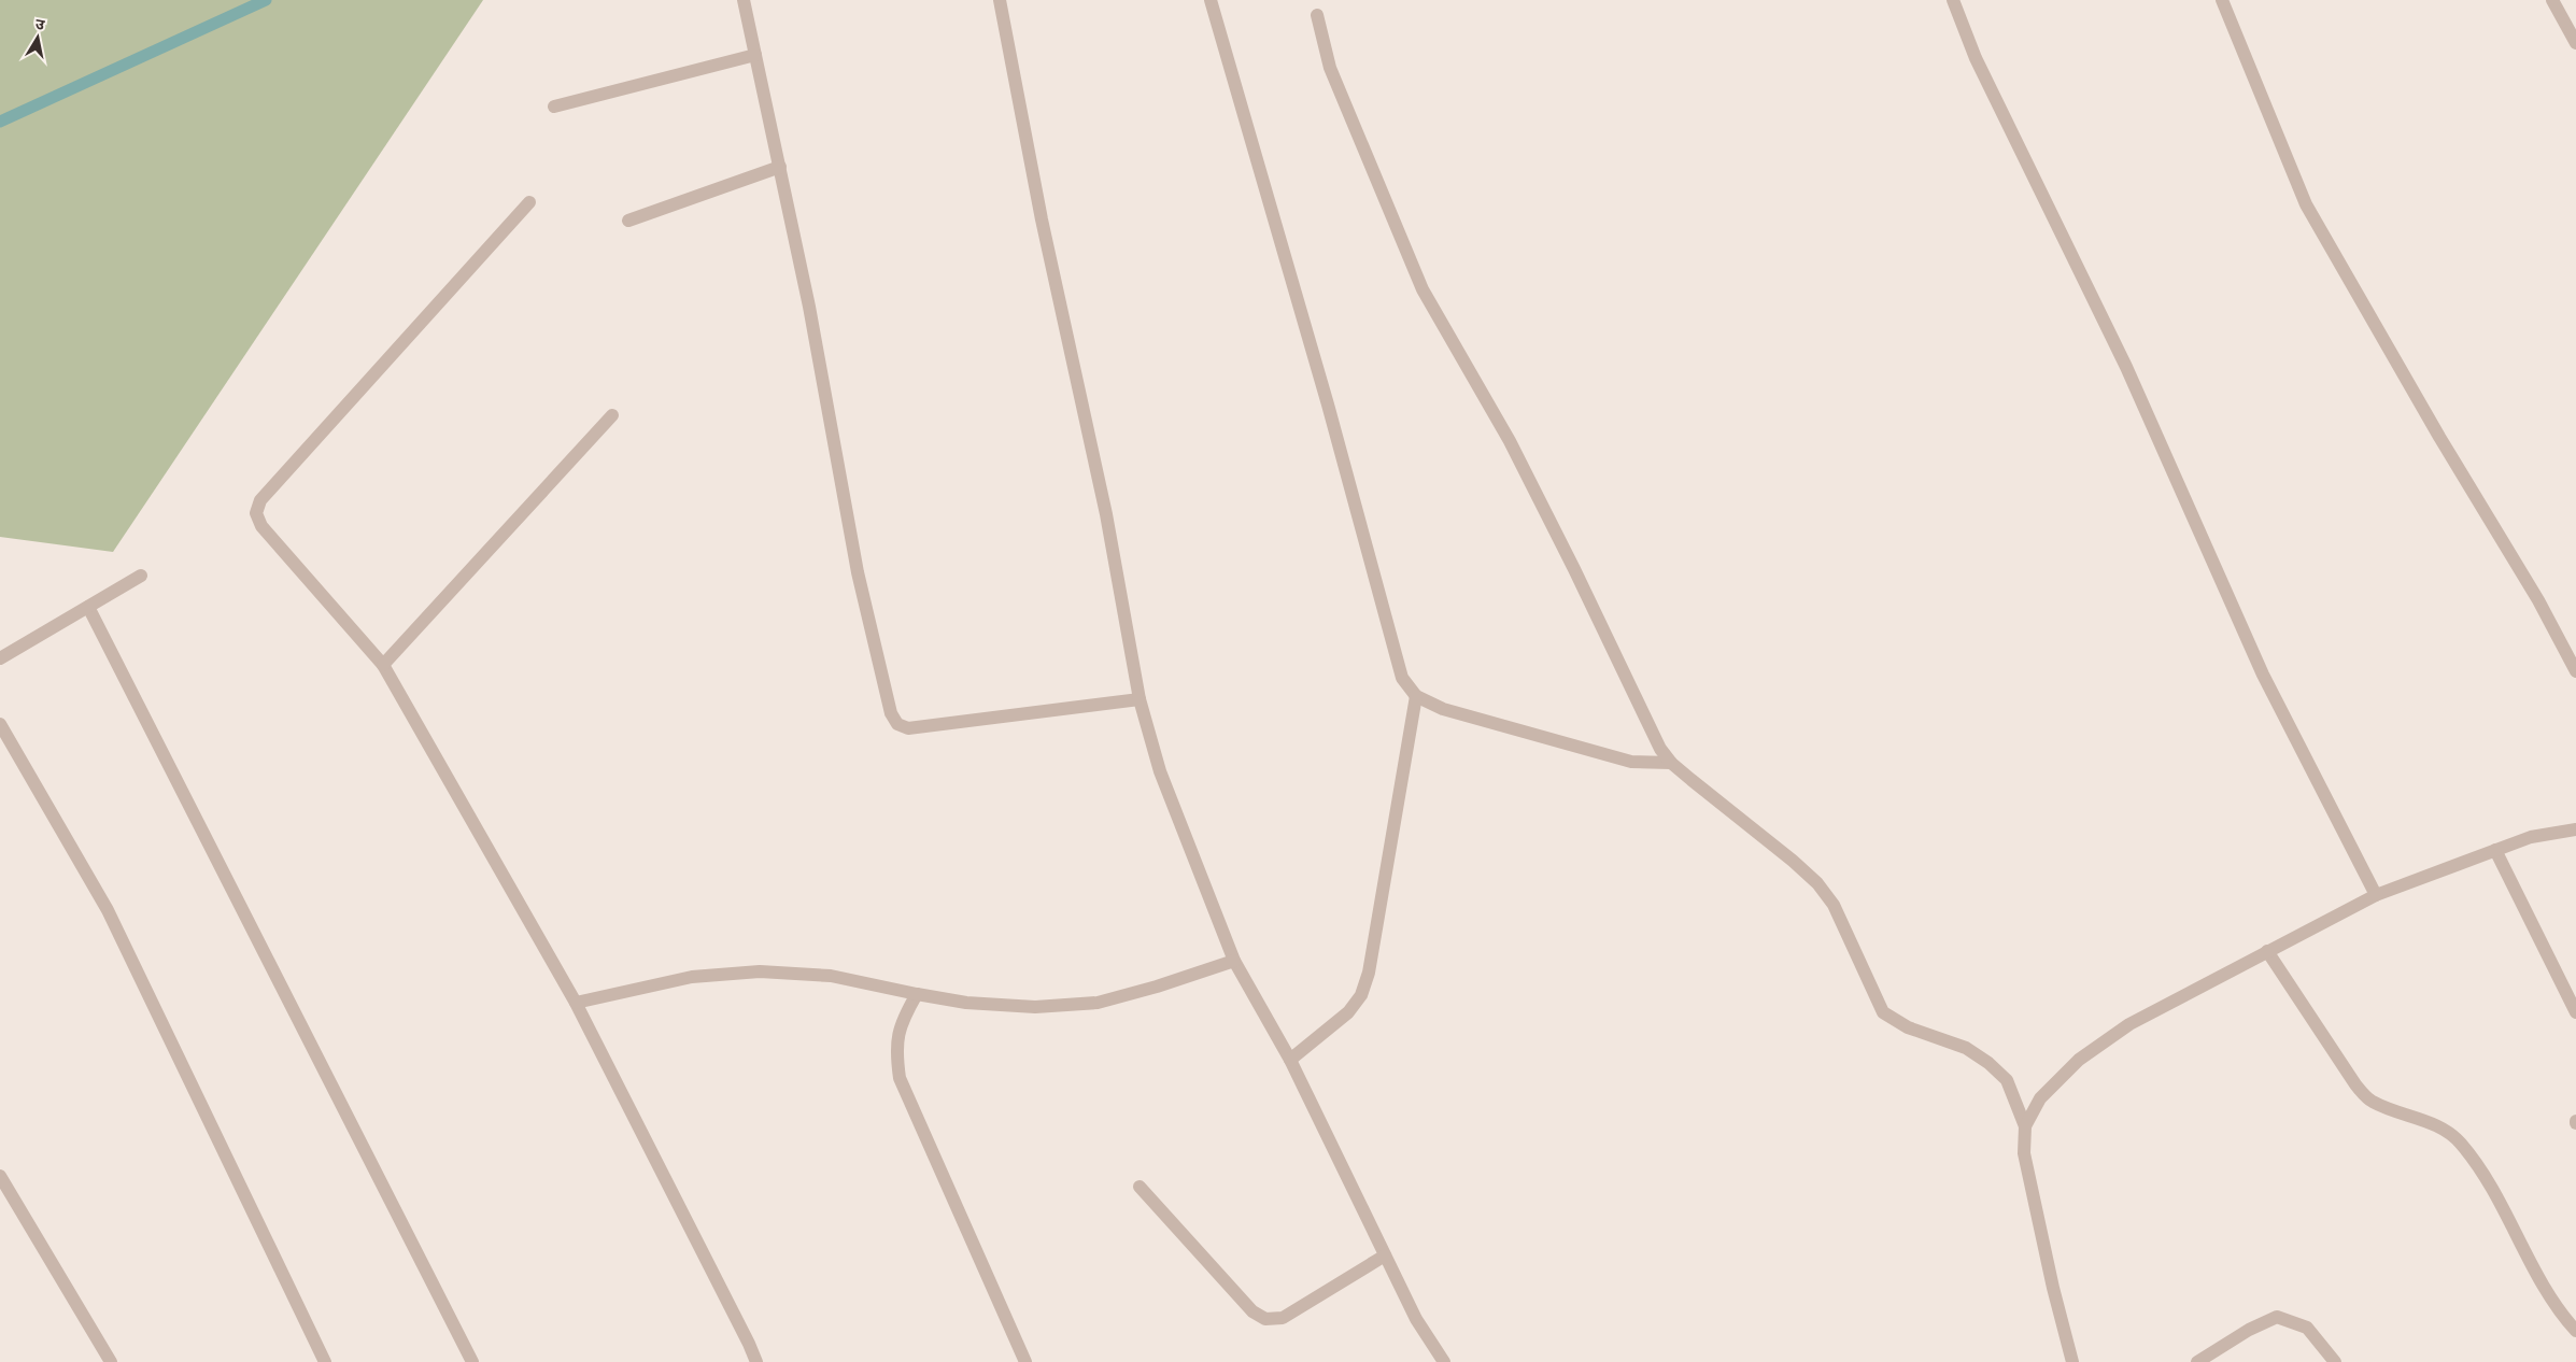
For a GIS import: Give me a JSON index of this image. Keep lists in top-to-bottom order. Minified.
{"north":"top"}
